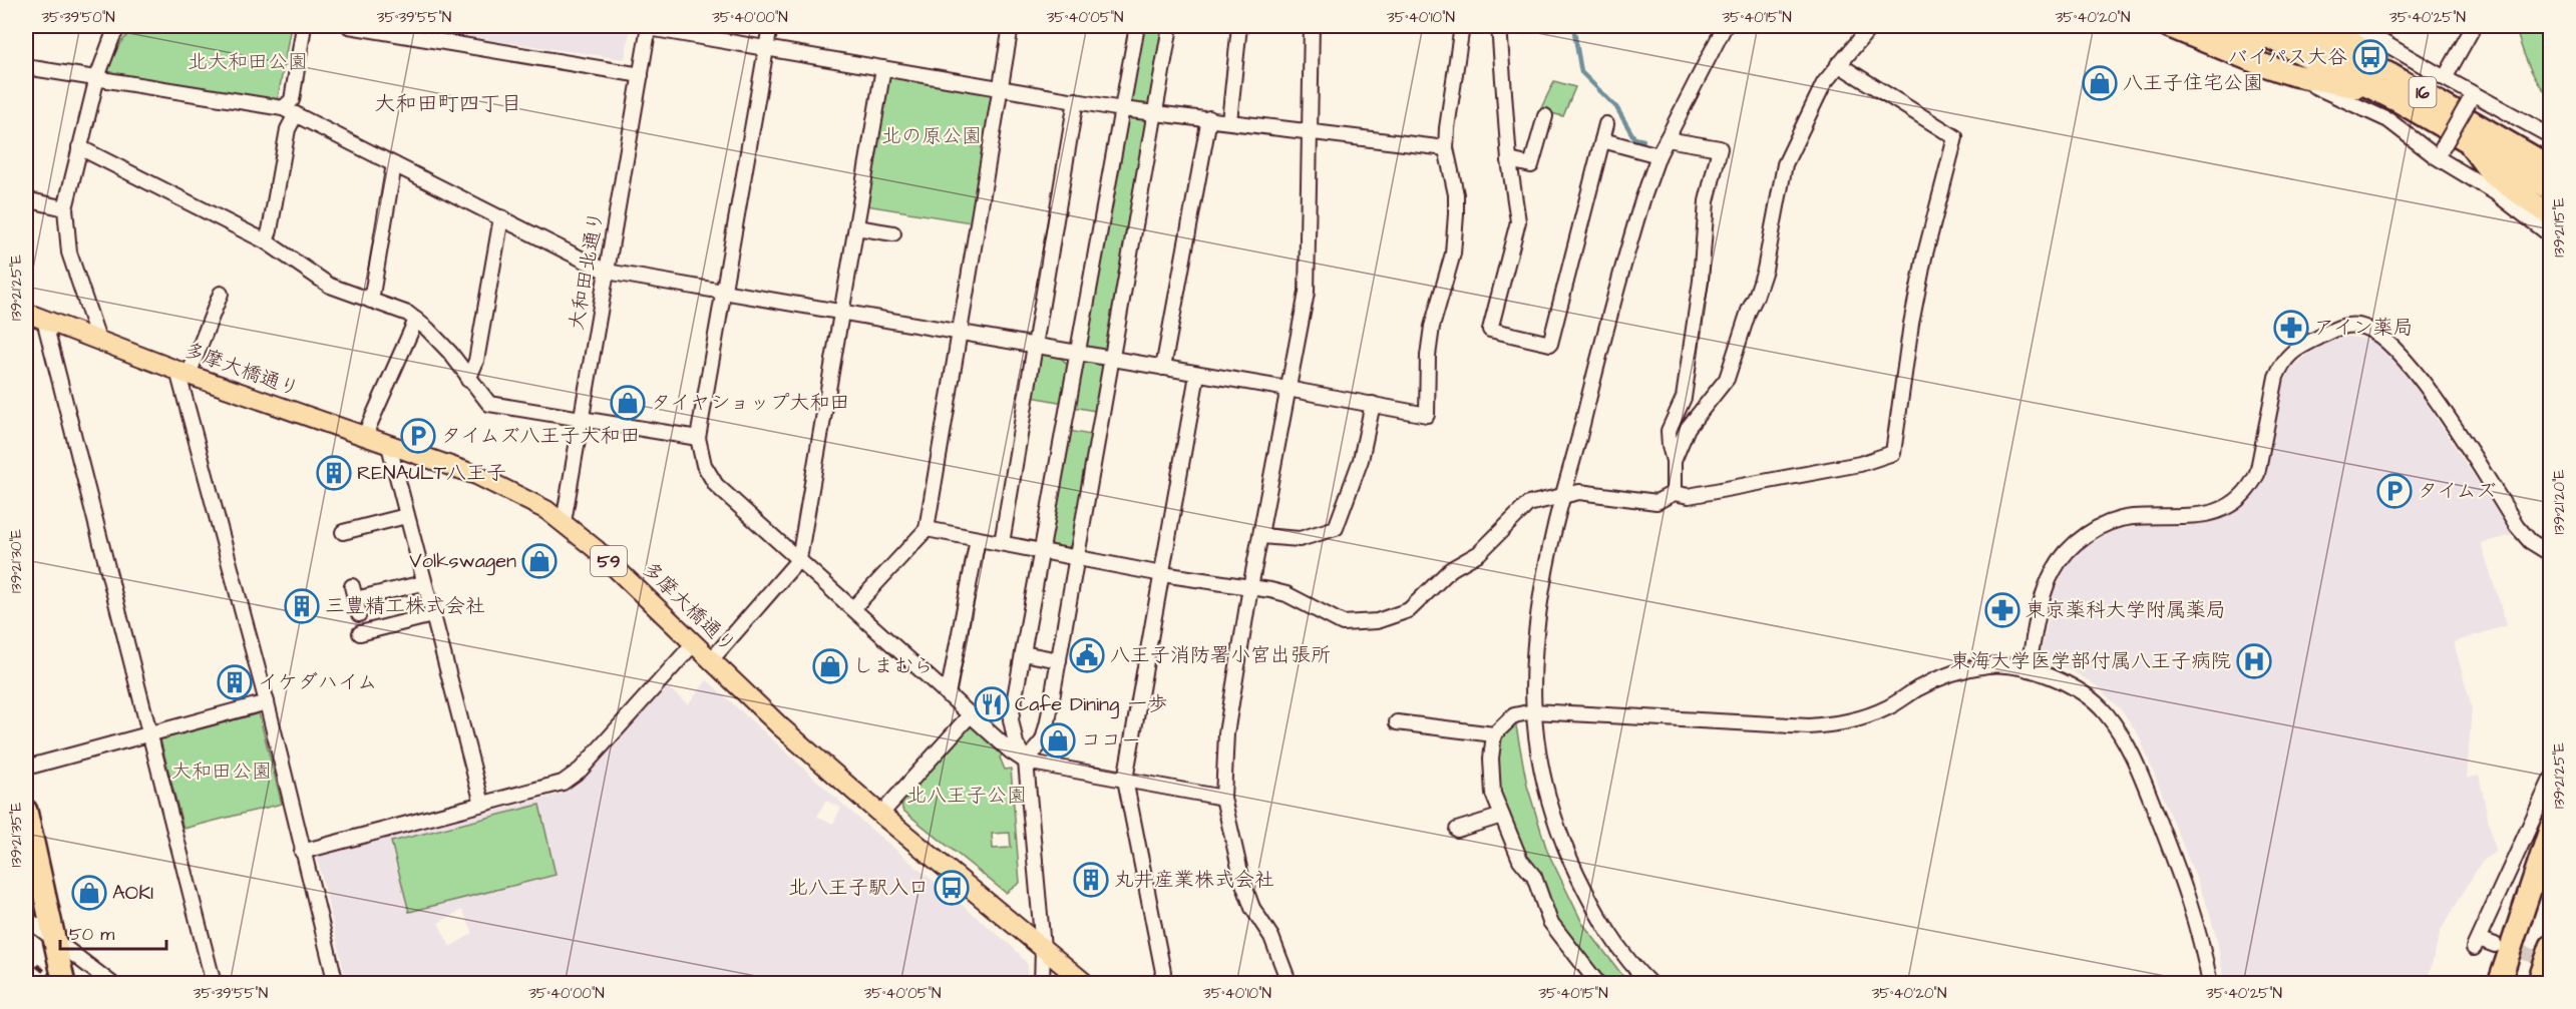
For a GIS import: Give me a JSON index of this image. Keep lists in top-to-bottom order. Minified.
{"streets":{"highway":["16"],"main road":["多摩大橋通り","59"],"street":["大和田北通り"]},"crossings":[["大和田北通り","多摩大橋通り"]],"districts":["大和田町四丁目"],"parks":["北大和田公園","北の原公園","大和田公園","北八王子公園"],"places":{"bus stop":["バイパス大谷","北八王子駅入口"],"shop":["八王子住宅公園","タイヤショップ大和田","Volkswagen","しまむら","ココー","AOKI"],"pharmacy":["アイン薬局","東京薬科大学附属薬局"],"parking":["タイムズ八王子大和田","タイムズ"],"building":["RENAULT八王子","三豊精工株式会社","イケダハイム","丸井産業株式会社"],"public building":["八王子消防署小宮出張所"],"hospital":["東海大学医学部付属八王子病院"],"restaurant":["Cafe Dining 一歩"]},"scale_bar":"50 m","coordinates":["35°39'50\"N","35°39'55\"N","35°40'00\"N","35°40'05\"N","35°40'10\"N","35°40'15\"N","35°40'20\"N","35°40'25\"N","139°21'15\"E","139°21'25\"E","139°21'20\"E","139°21'30\"E","139°21'35\"E"]}
